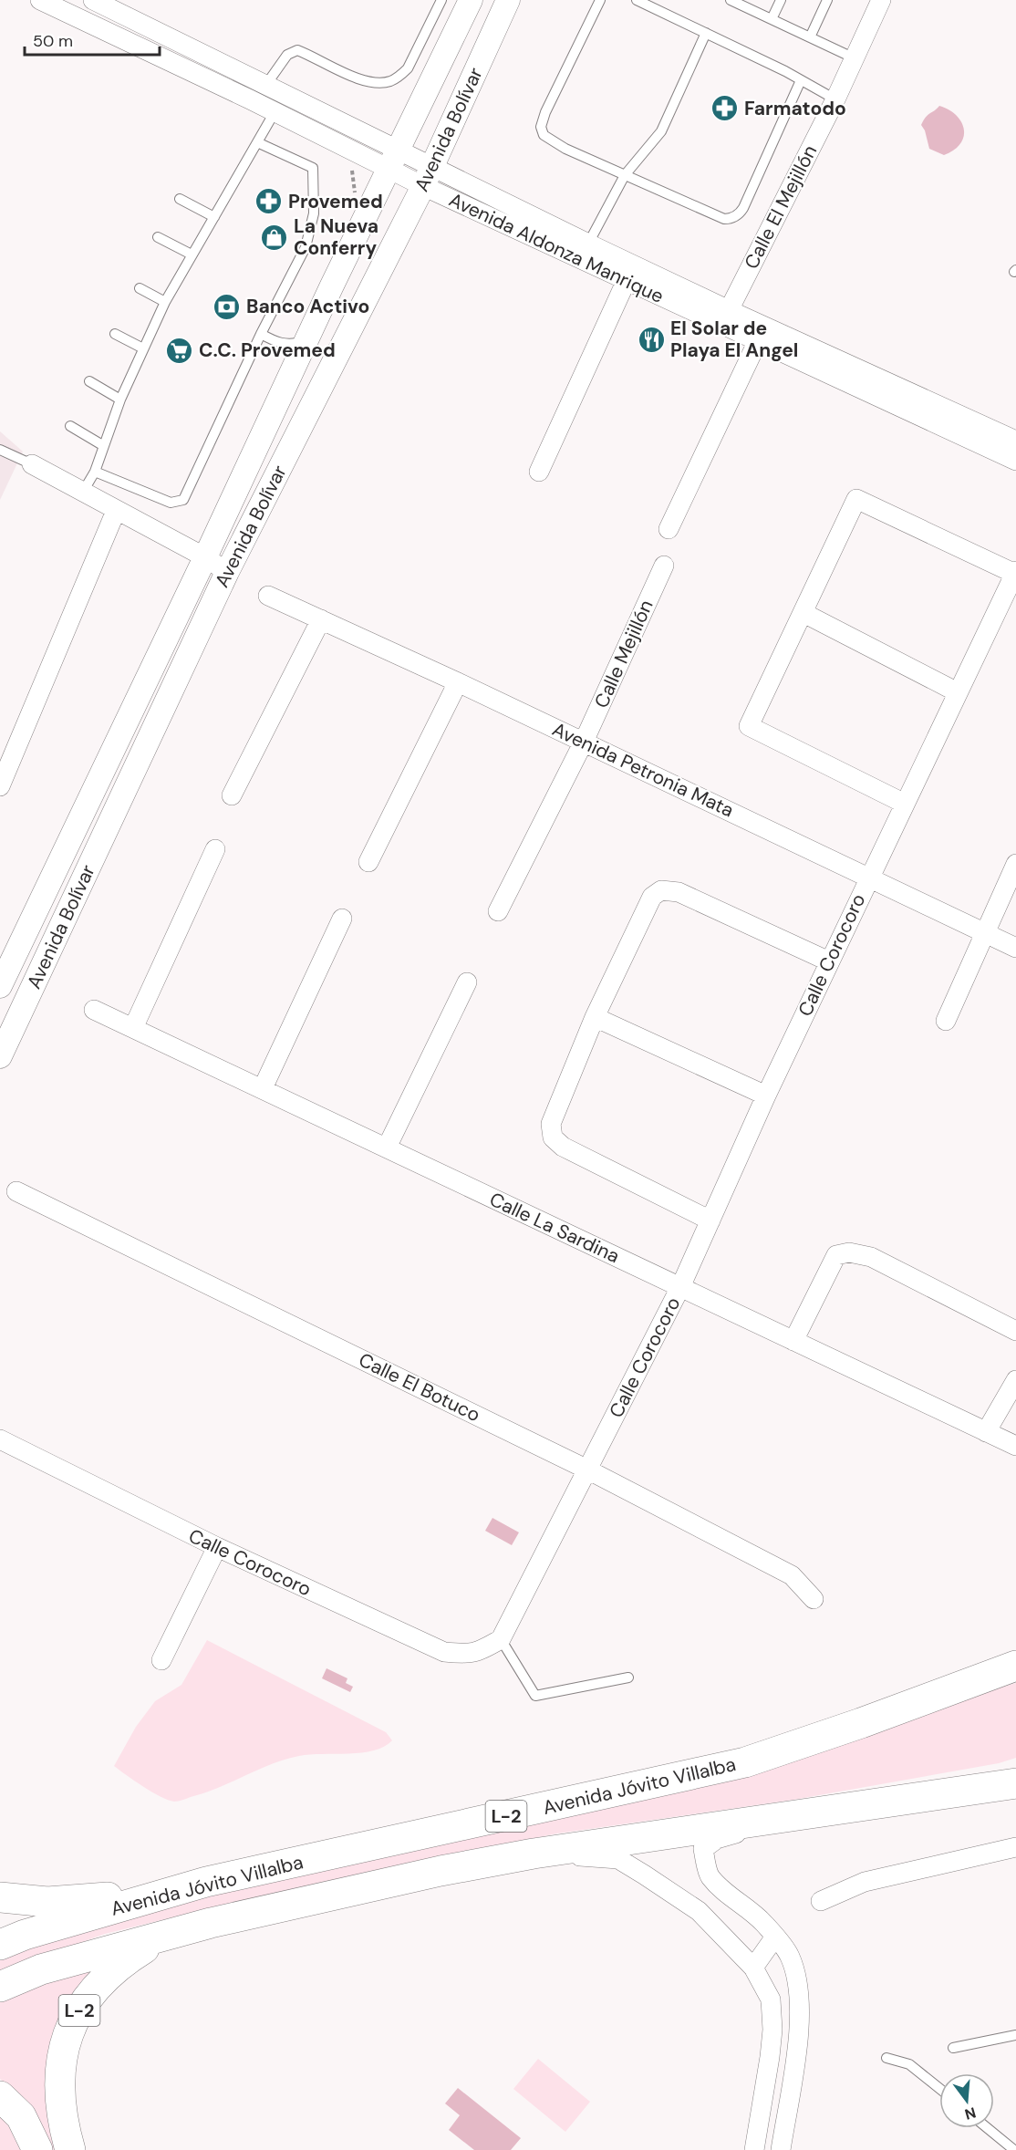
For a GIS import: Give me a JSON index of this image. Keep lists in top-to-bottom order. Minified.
{"streets":{"main road":["Avenida Jóvito Villalba","L-2"],"street":["Avenida Bolívar","Calle El Mejillón","Avenida Aldonza Manrique","Calle Mejillón","Avenida Petronia Mata","Calle Corocoro","Calle La Sardina","Calle El Botuco"]},"crossings":[["Avenida Bolívar","Avenida Aldonza Manrique"],["Calle El Mejillón","Avenida Aldonza Manrique"],["Calle Mejillón","Avenida Petronia Mata"],["Avenida Petronia Mata","Calle Corocoro"],["Calle Corocoro","Calle La Sardina"],["Calle Corocoro","Calle El Botuco"],["Avenida Jóvito Villalba","L-2"]],"places":{"pharmacy":["Farmatodo","Provemed"],"shop":["La Nueva Conferry"],"bank":["Banco Activo"],"restaurant":["El Solar de Playa El Angel"],"supermarket":["C.C. Provemed"]},"scale_bar":"50 m","north":"bottom"}
